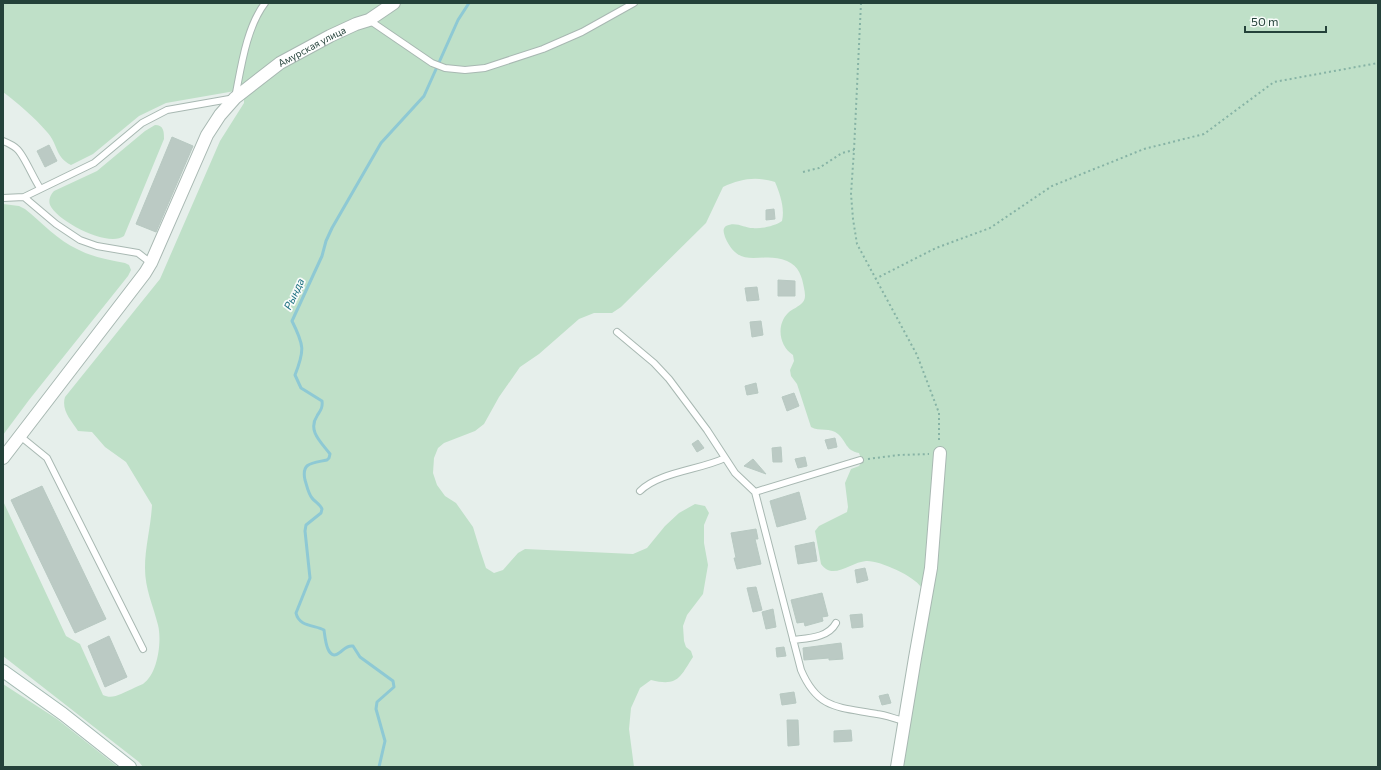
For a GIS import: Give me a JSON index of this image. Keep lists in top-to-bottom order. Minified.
{"streets":{"street":["Амурская улица"]},"water":["Рында"],"scale_bar":"50 m"}
